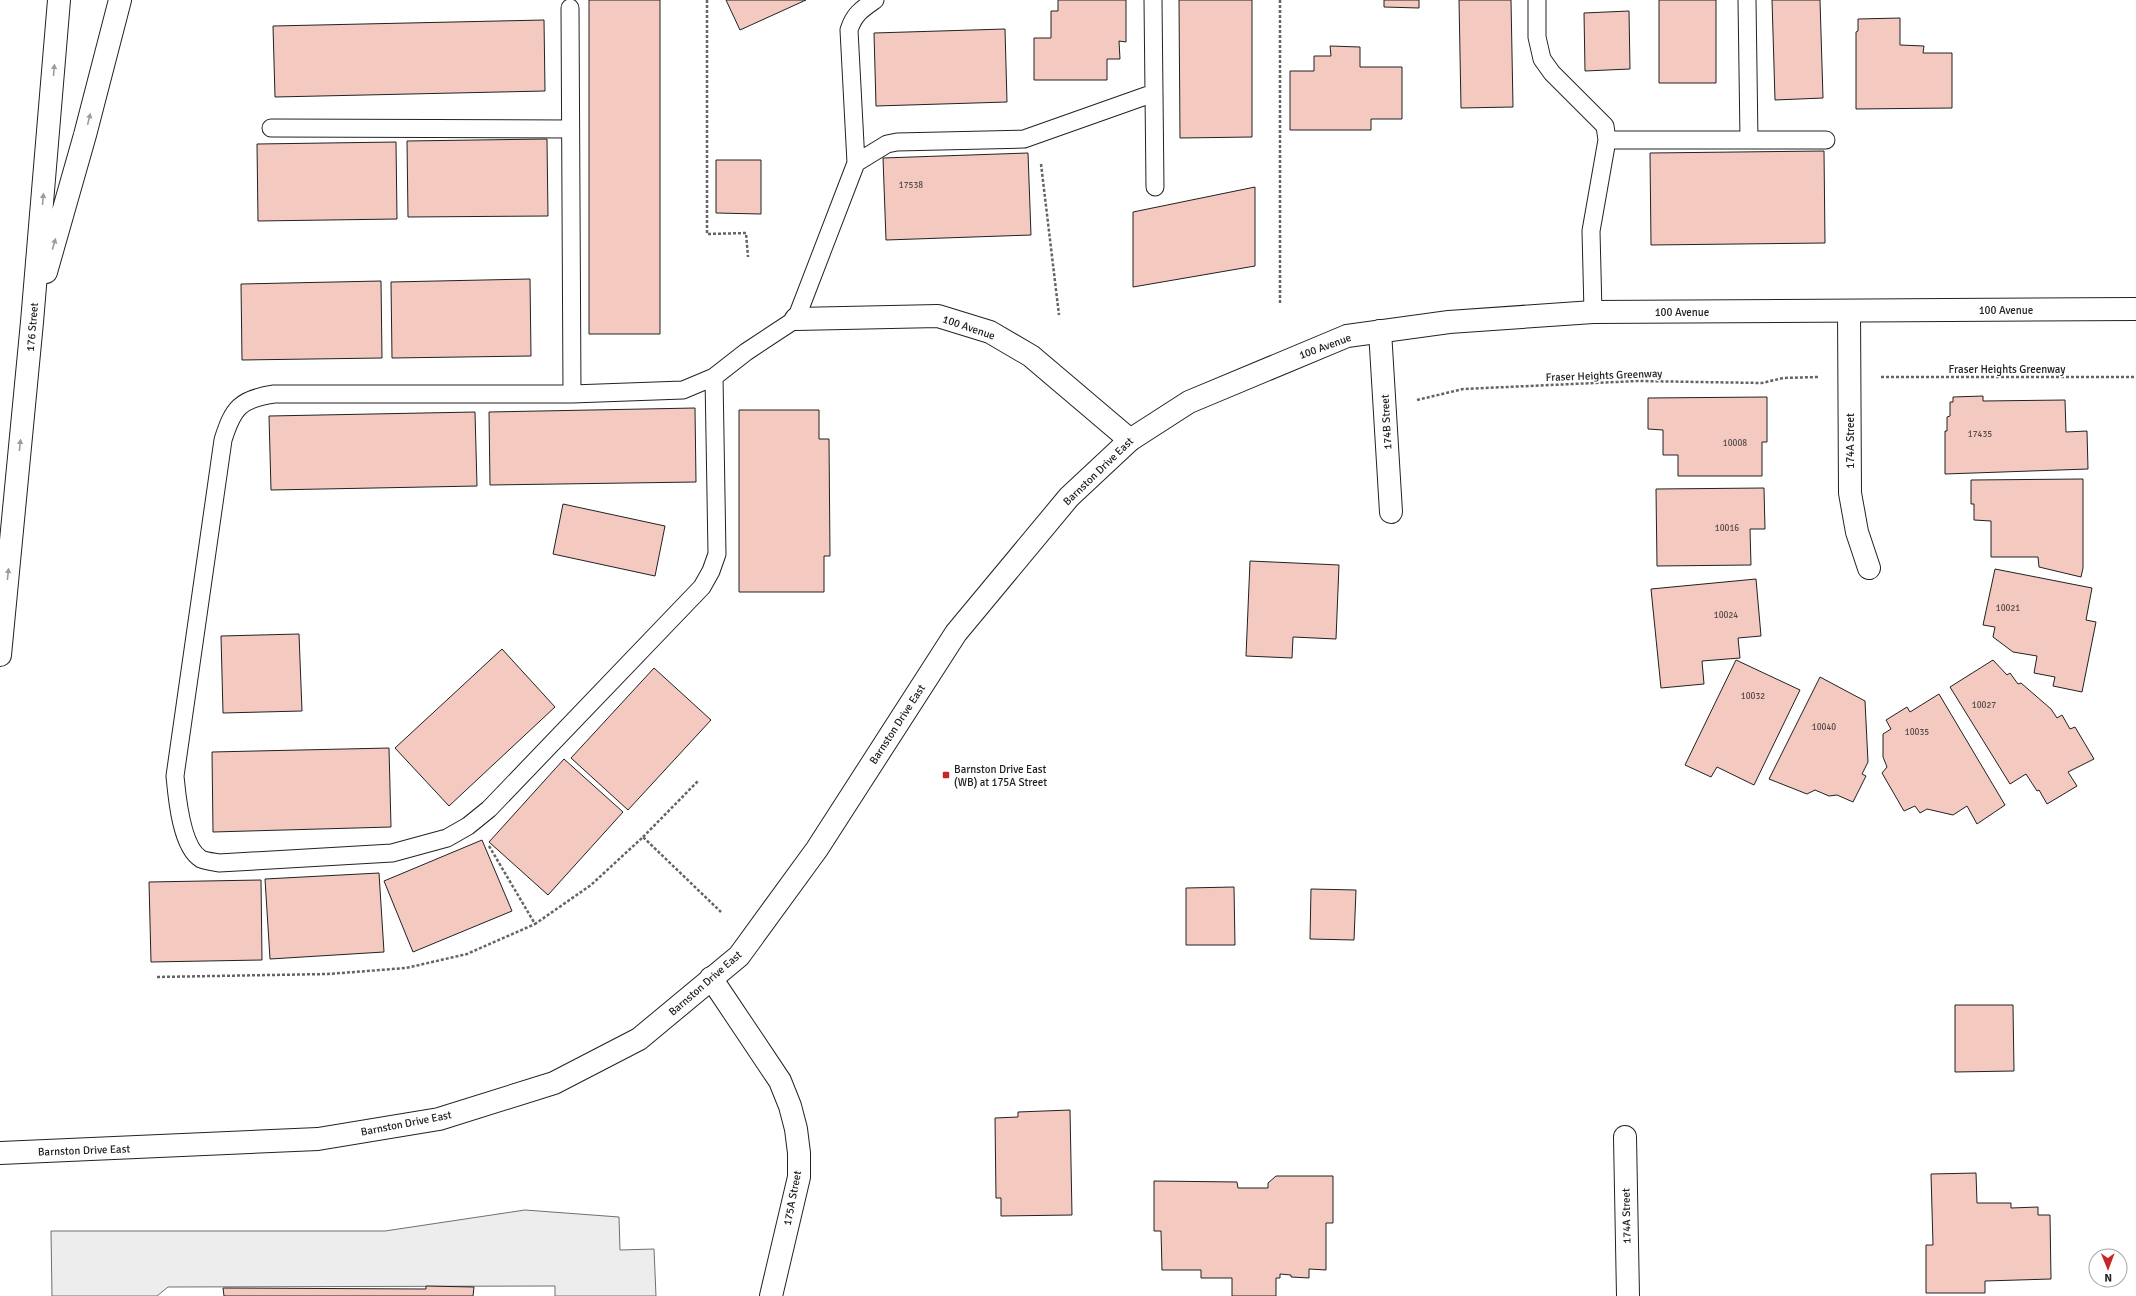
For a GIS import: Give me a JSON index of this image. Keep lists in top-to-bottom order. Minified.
{"streets":{"main road":["100 Avenue","176 Street","174B Street","174A Street","Barnston Drive East","175A Street"],"path":["Fraser Heights Greenway"]},"crossings":[["100 Avenue","174B Street"],["100 Avenue","174A Street"],["100 Avenue","Barnston Drive East"],["Fraser Heights Greenway","174B Street"],["Barnston Drive East","175A Street"]],"places":{"transit":["Barnston Drive East (WB) at 175A Street"]},"house_numbers":["17538","17435","10008","10016","10021","10024","10032","10027","10040","10035"],"north":"bottom"}
